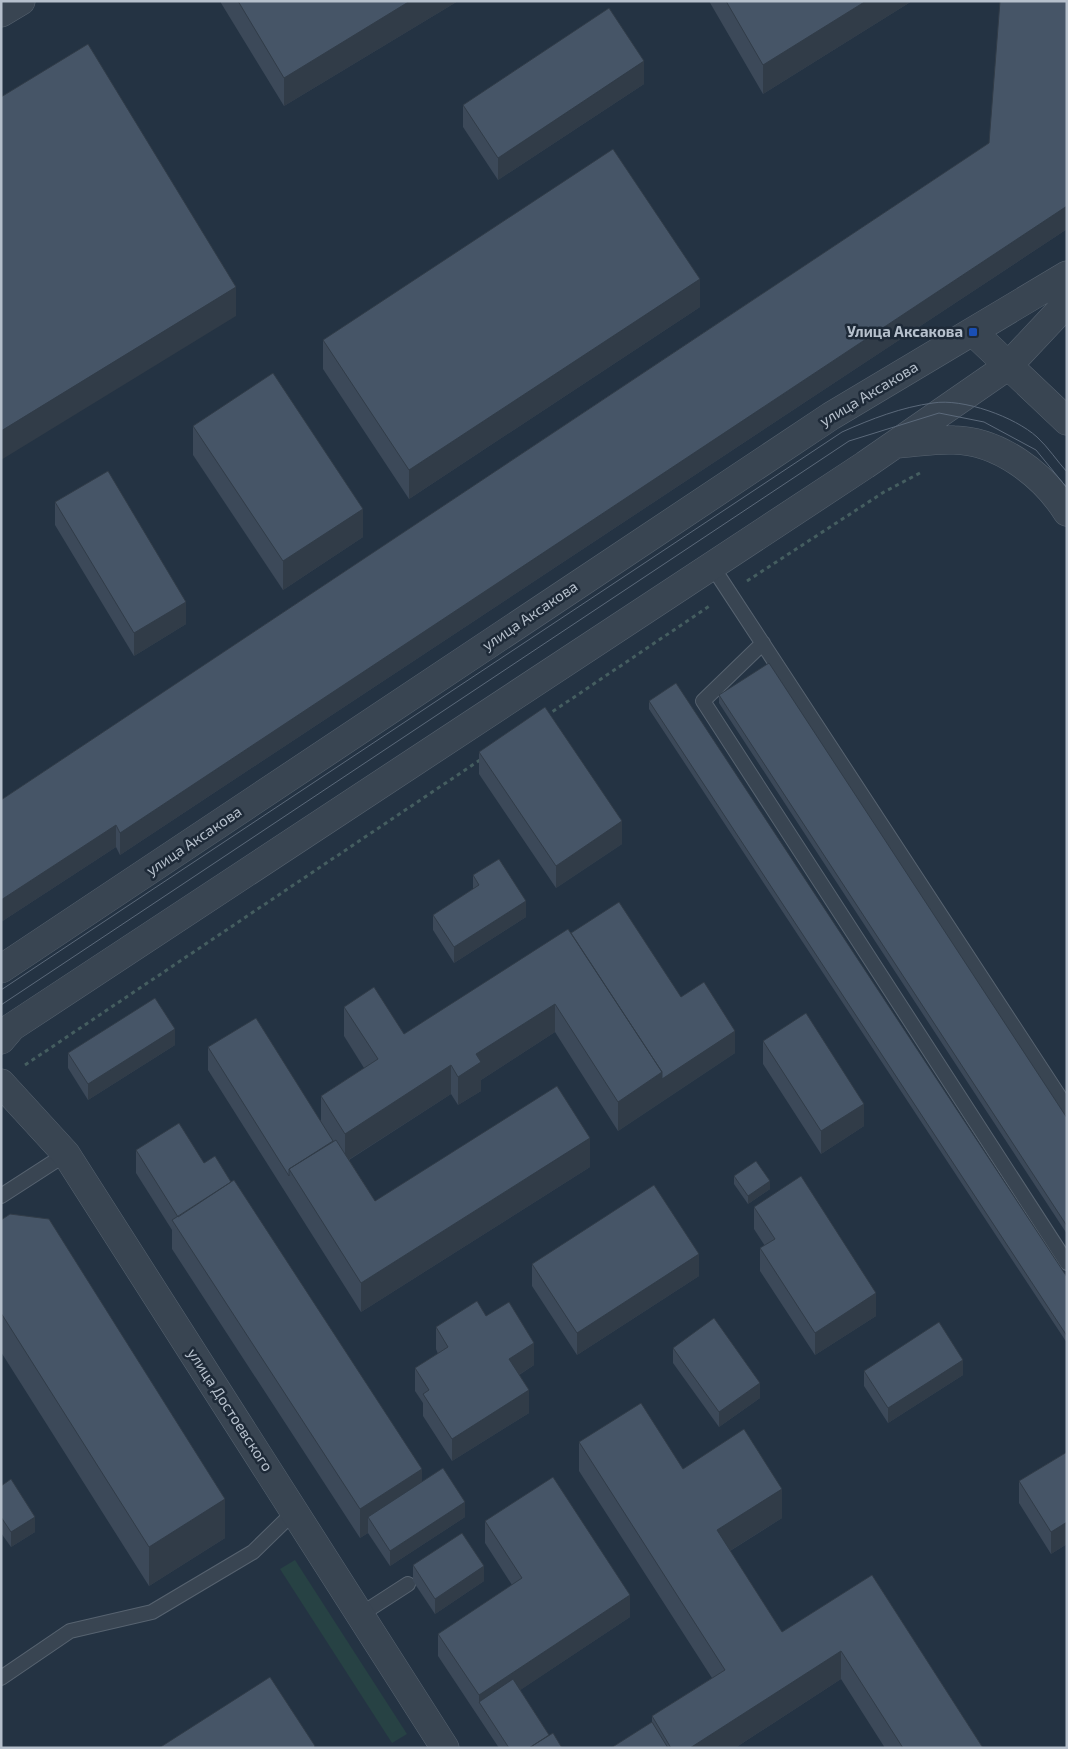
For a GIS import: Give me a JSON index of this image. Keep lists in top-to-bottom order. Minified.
{"streets":{"street":["улица Аксакова","улица Достоевского"]},"places":{"transit":["Улица Аксакова"]}}
